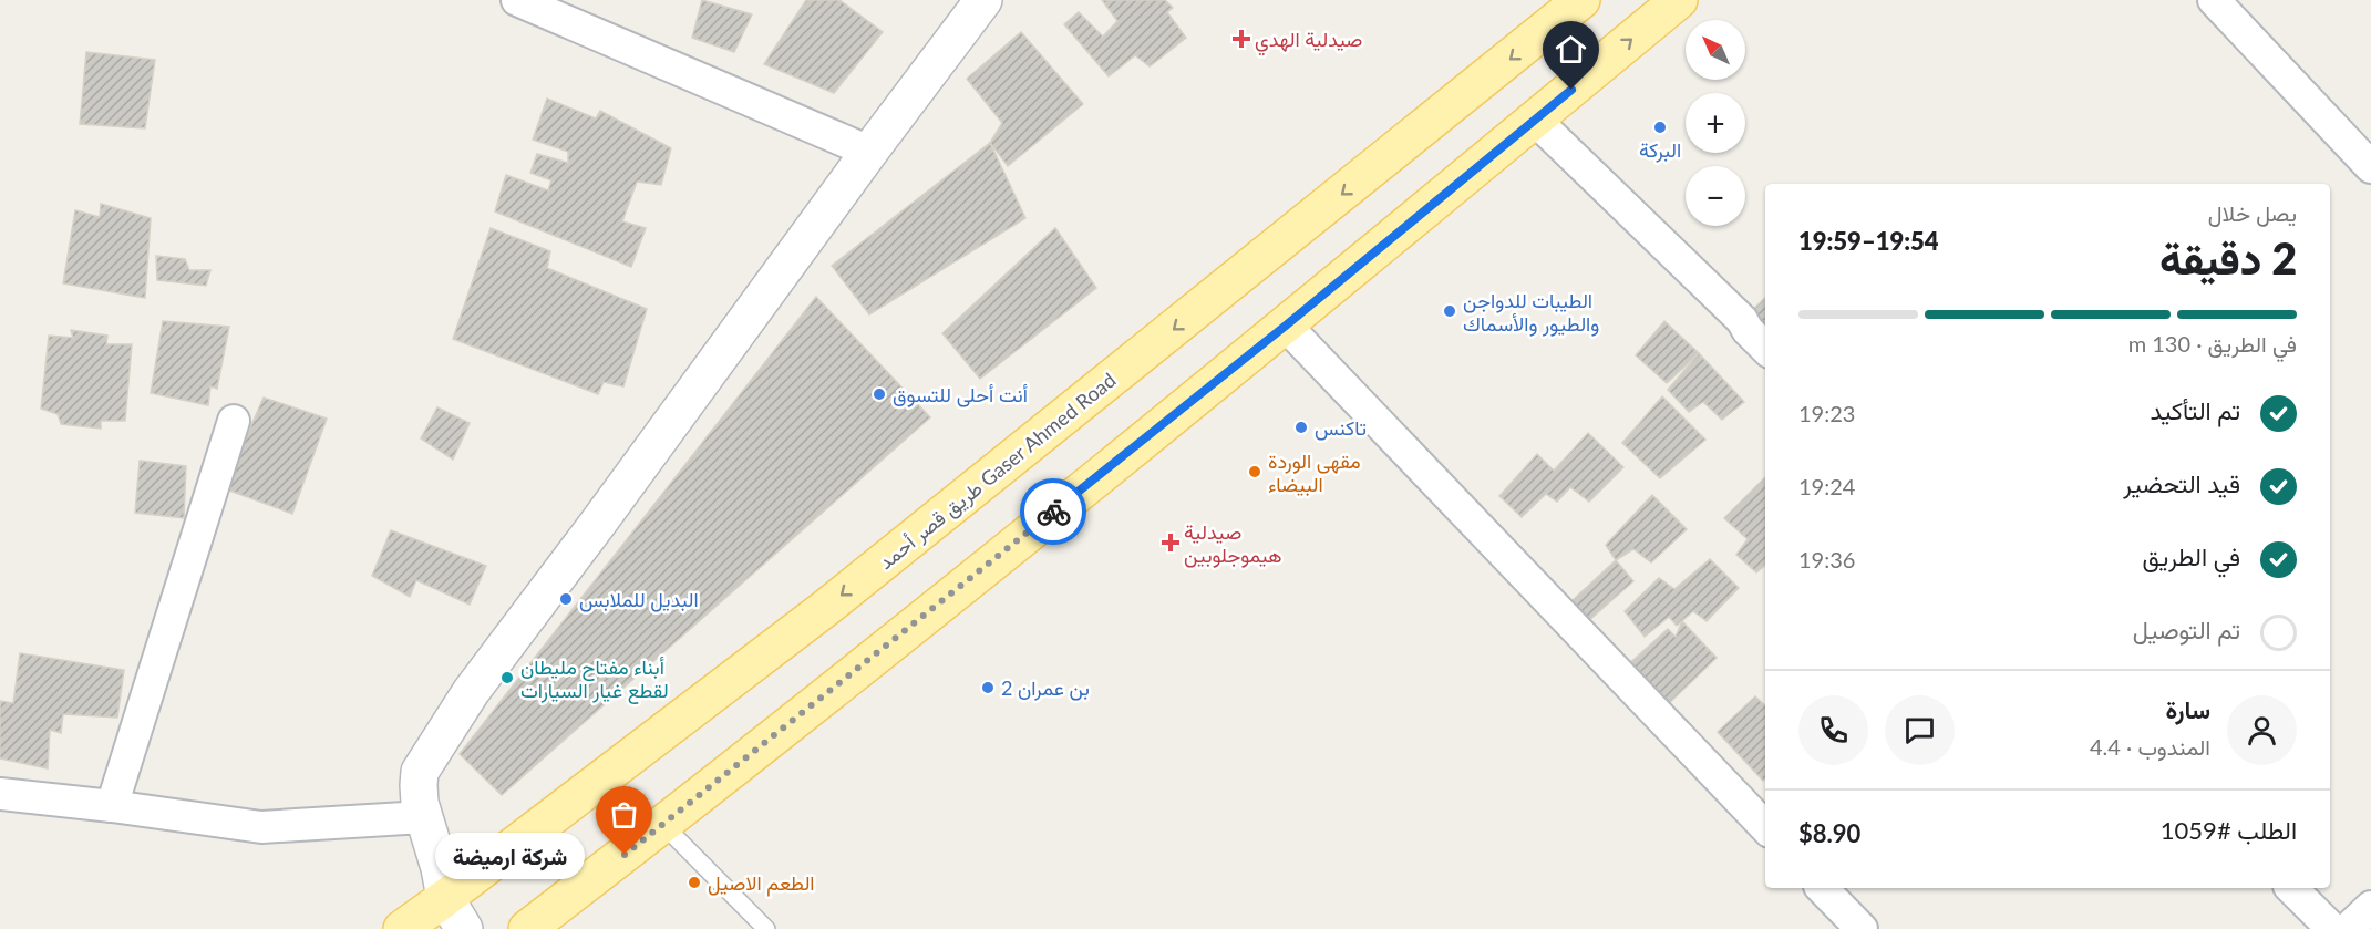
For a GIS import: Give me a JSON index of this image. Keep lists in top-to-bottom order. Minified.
{"streets":{"main road":["طريق قصر أحمد Gaser Ahmed Road"]},"places":{"health":["صيدلية الهدي","صيدلية هيموجلوبين"],"other":["البركة","الطيبات للدواجن والطيور والأسماك","أنت أحلى للتسوق","تاكنس","مقهى الوردة البيضاء","البديل للملابس","أبناء مفتاح مليطان لقطع غيار السيارات","بن عمران 2","شركة ارميضة","الطعم الاصيل"]},"north":"top left","page":{"map_buttons":["+","−"],"heading":["2 دقيقة","يصل خلال","19:54–19:59"],"panel":["سارة","المندوب · 4.4","الطلب #1059","$8.90"],"bar":"في الطريق · 130 m","list":[["تم التأكيد","19:23"],["قيد التحضير","19:24"],["في الطريق","19:36"],"تم التوصيل"],"bubble":"شركة ارميضة"}}
